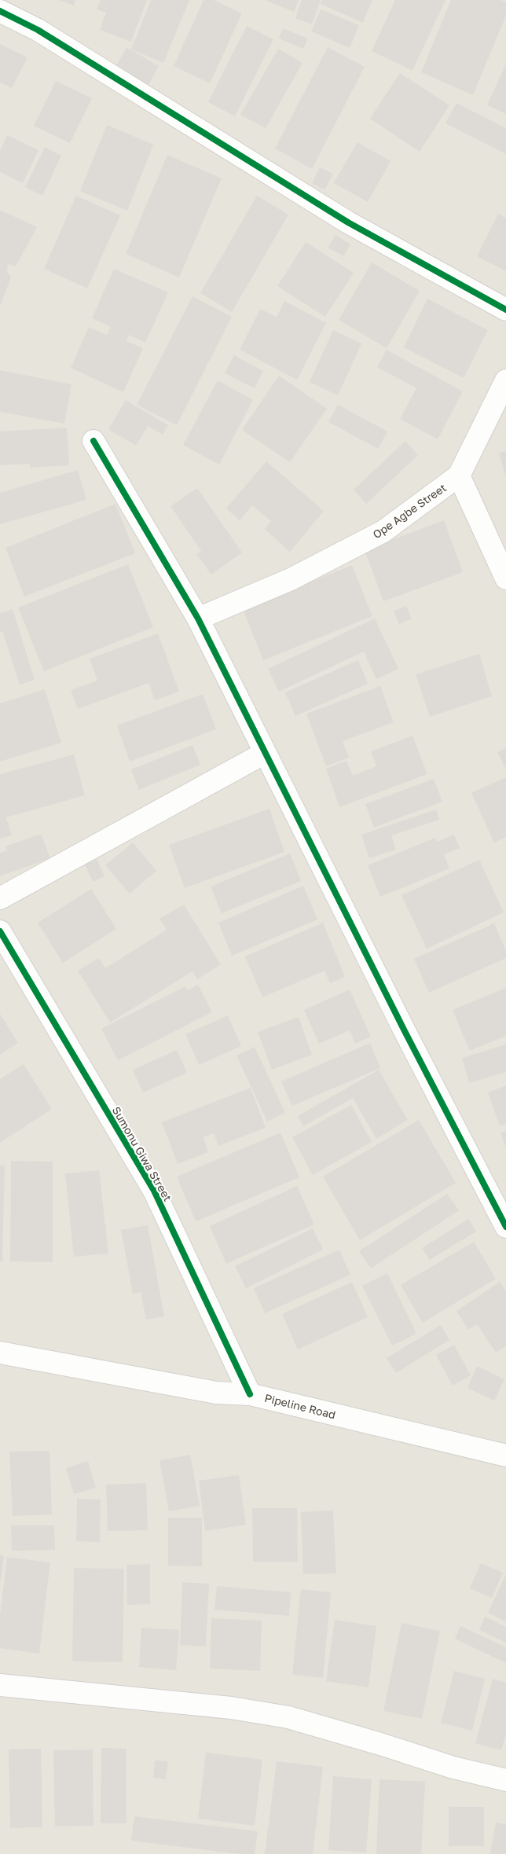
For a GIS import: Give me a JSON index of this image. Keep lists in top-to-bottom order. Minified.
{"streets":{"street":["Ope Agbe Street","Sumonu Giwa Street","Pipeline Road"]},"crossings":[["Sumonu Giwa Street","Pipeline Road"]]}
